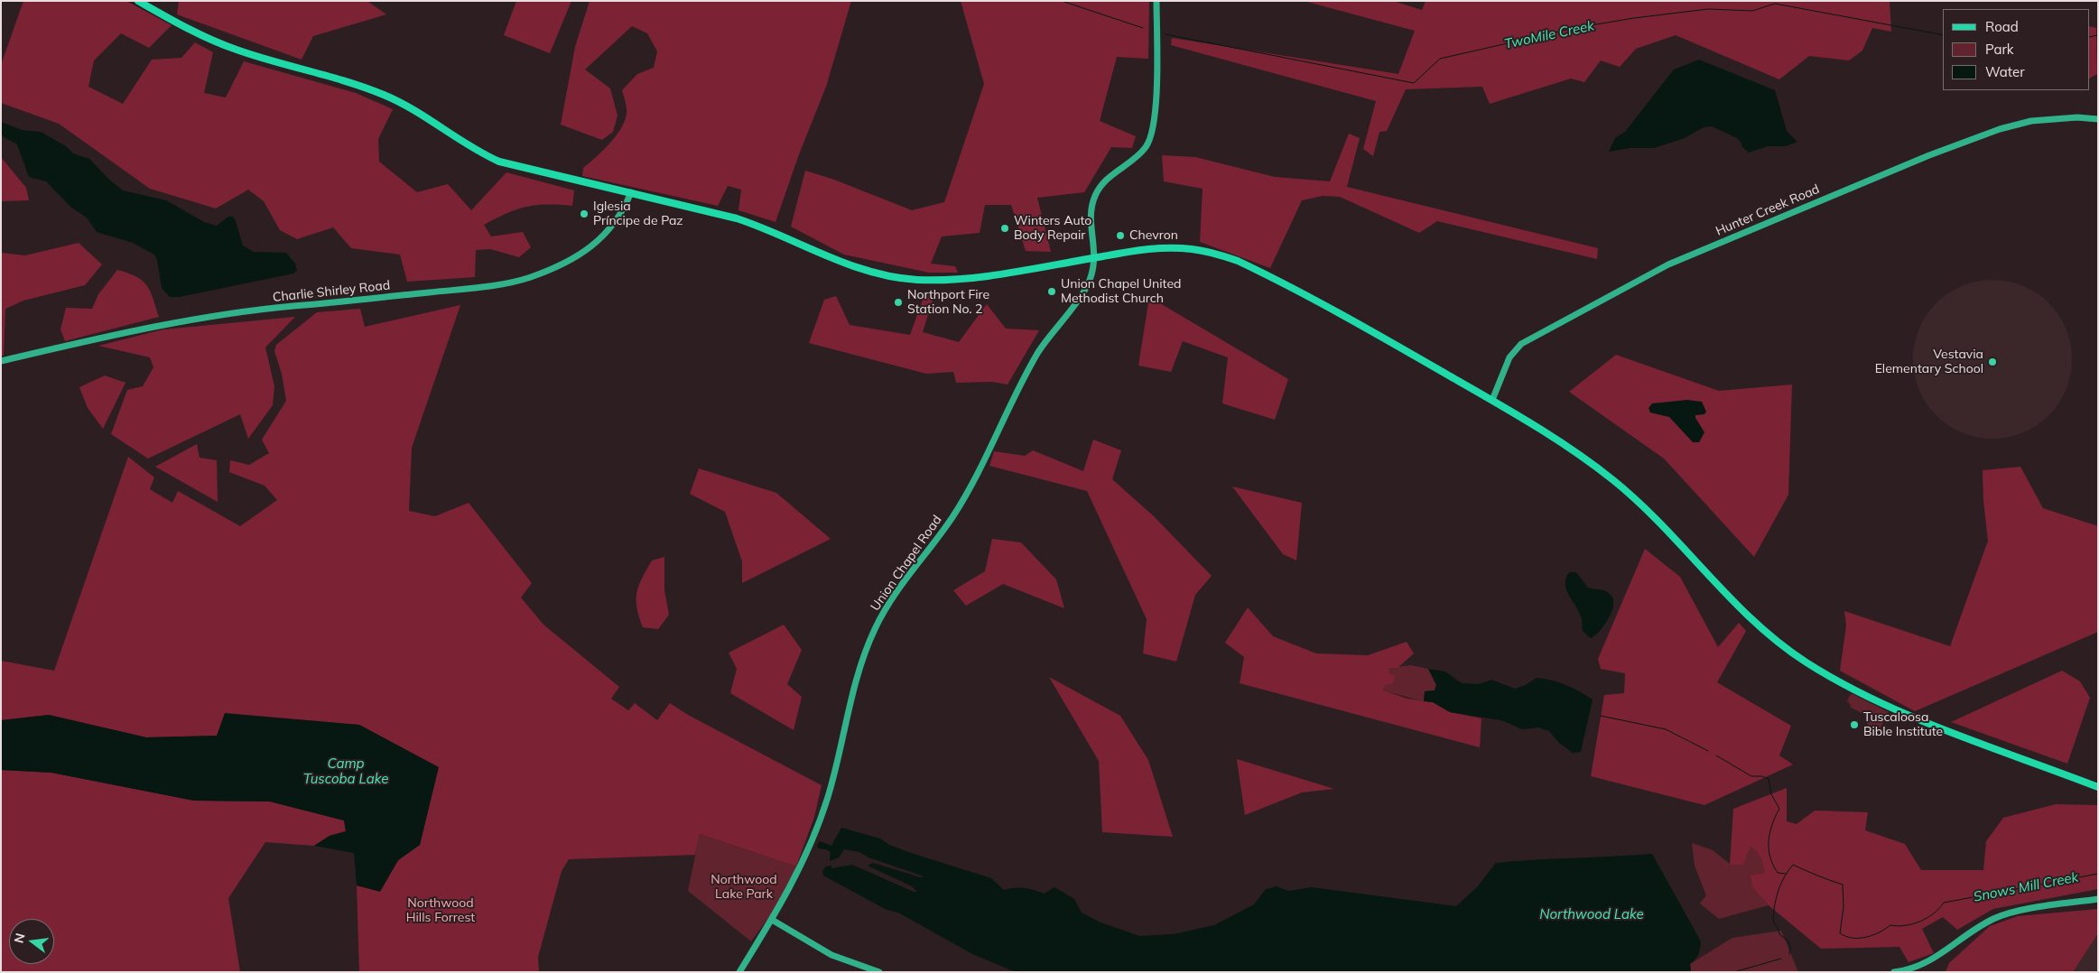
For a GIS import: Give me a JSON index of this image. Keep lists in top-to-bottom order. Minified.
{"streets":{"street":["Hunter Creek Road","Charlie Shirley Road","Union Chapel Road"]},"water":["TwoMile Creek","Camp Tuscoba Lake","Snows Mill Creek","Northwood Lake"],"parks":["Northwood Lake Park","Northwood Hills Forrest"],"places":["Iglesia Príncipe de Paz","Winters Auto Body Repair","Chevron","Union Chapel United Methodist Church","Northport Fire Station No. 2","Vestavia Elementary School","Tuscaloosa Bible Institute"],"legend":["Road","Park","Water"],"north":"left"}
